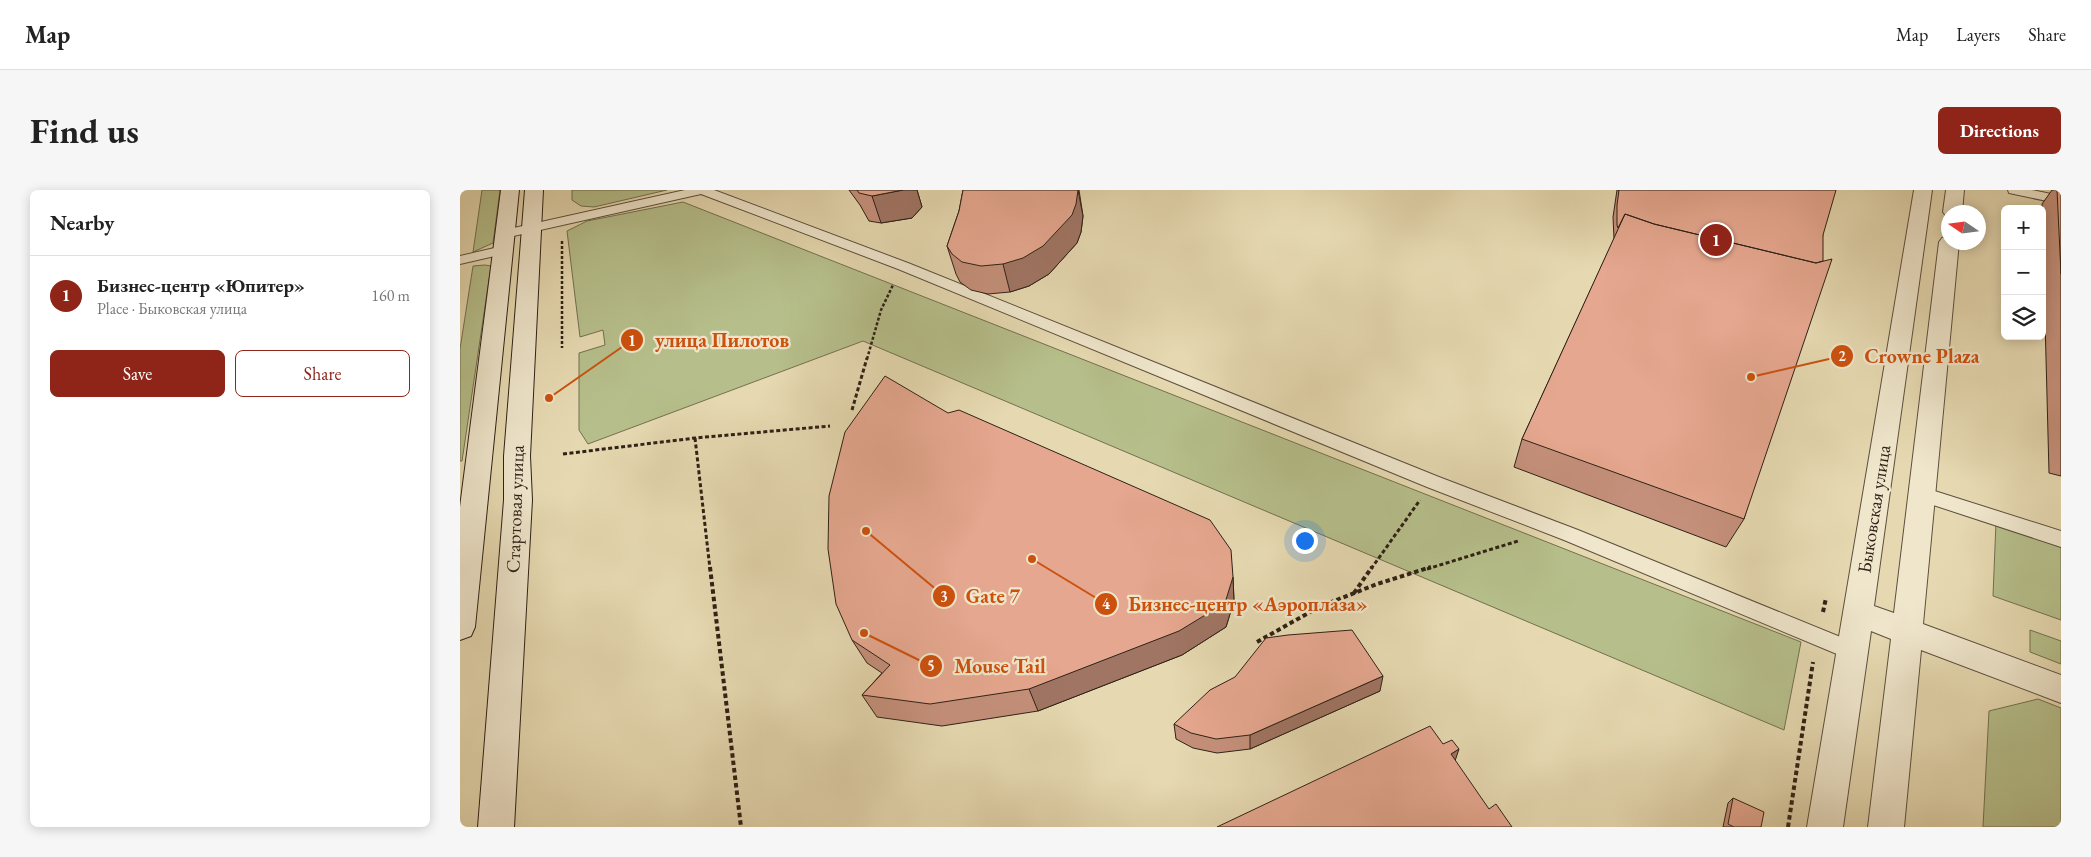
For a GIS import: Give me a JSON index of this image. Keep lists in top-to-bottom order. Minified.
{"streets":{"street":["Стартовая улица","Быковская улица"]},"places":["Crowne Plaza","улица Пилотов","Gate 7","Бизнес-центр «Аэроплаза»","Mouse Tail"],"north":"left","page":{"header":"Map","nav":["Map","Layers","Share"],"buttons":["Directions",["Save","Share"]],"title":"Find us","heading":"Nearby","map_buttons":["+","−"],"pins":"1","list":[{"mark":"1","name":"Бизнес-центр «Юпитер»","note":"Place · Быковская улица","value":"160 m"}]}}
